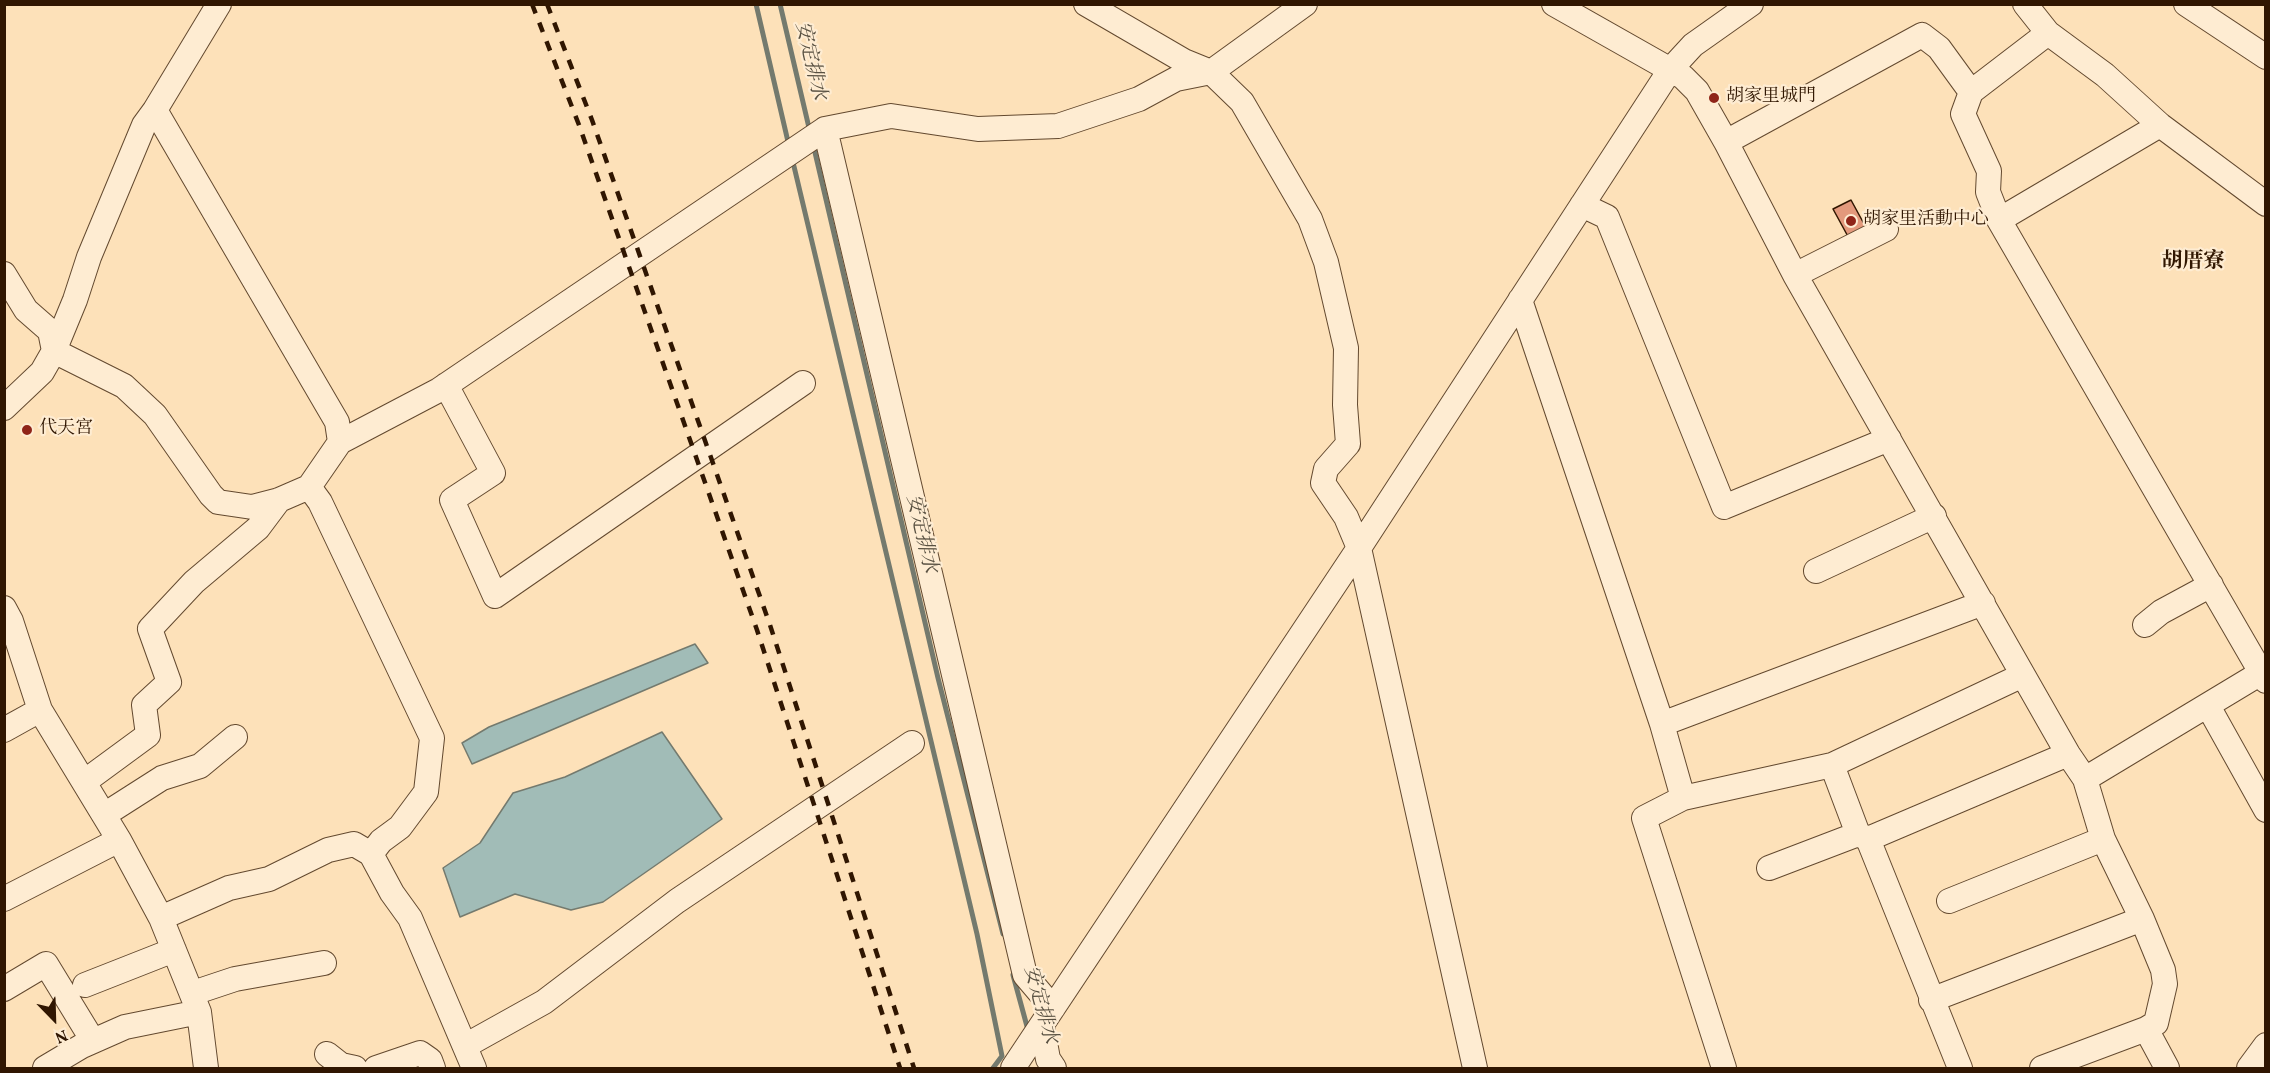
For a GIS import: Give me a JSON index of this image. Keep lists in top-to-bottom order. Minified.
{"districts":["胡厝寮"],"water":["安定排水"],"places":["胡家里城門","胡家里活動中心","代天宮"],"north":"bottom right"}
